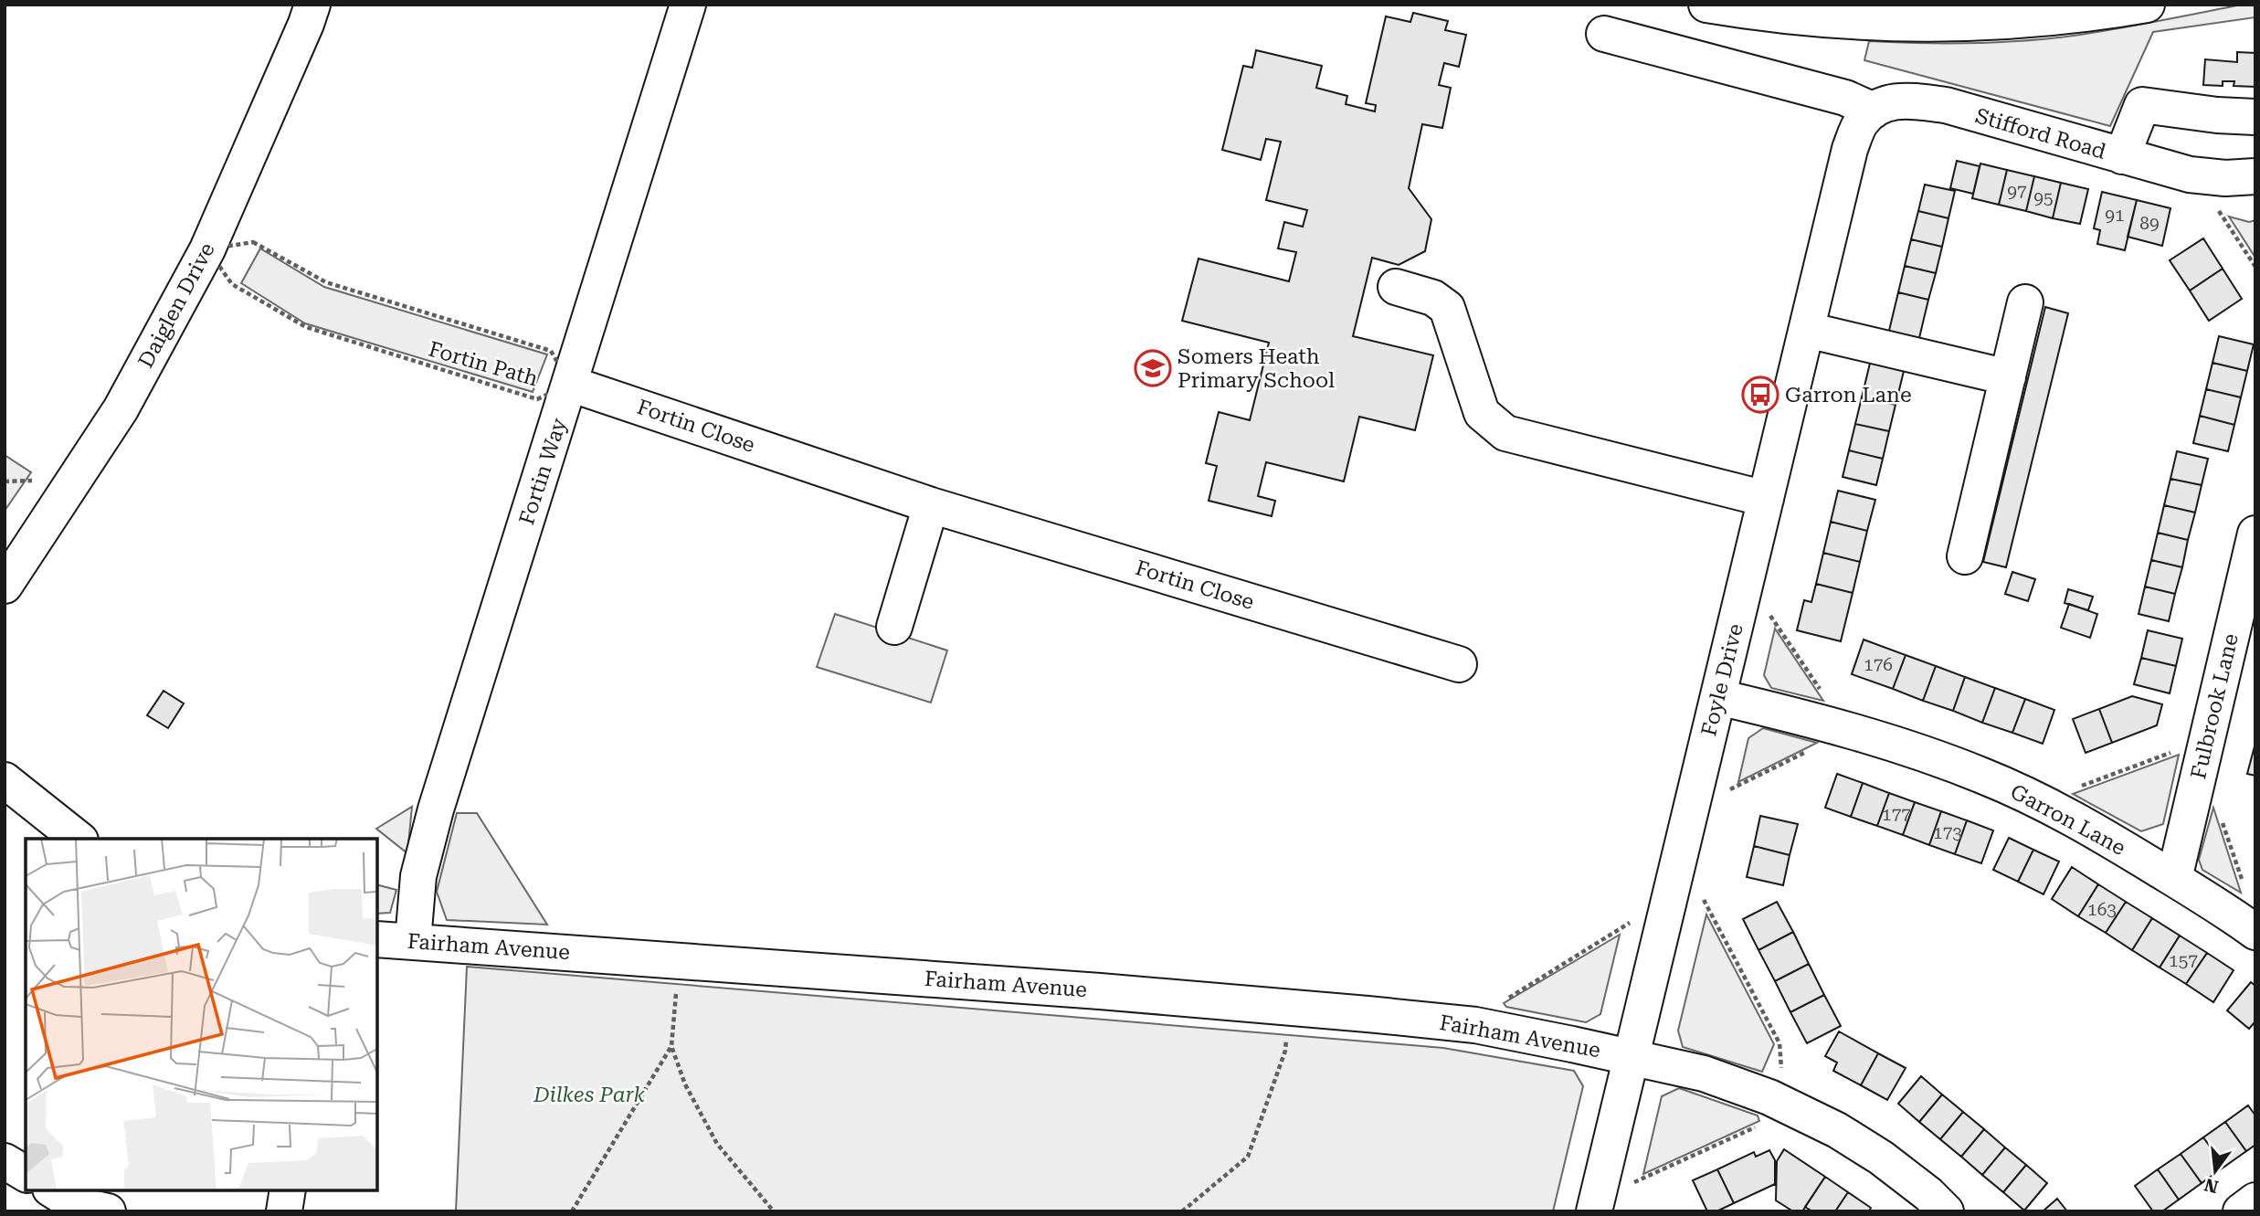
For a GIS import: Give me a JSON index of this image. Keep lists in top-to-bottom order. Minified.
{"streets":{"street":["Stifford Road","Daiglen Drive","Fortin Close","Fortin Way","Foyle Drive","Fulbrook Lane","Garron Lane","Fairham Avenue"],"path":["Fortin Path"]},"crossings":[["Stifford Road","Foyle Drive"],["Daiglen Drive","Fortin Path"],["Fortin Path","Fortin Close"],["Fortin Path","Fortin Way"],["Fortin Close","Fortin Way"],["Fortin Way","Fairham Avenue"],["Foyle Drive","Garron Lane"],["Foyle Drive","Fairham Avenue"],["Fulbrook Lane","Garron Lane"]],"parks":["Dilkes Park"],"places":{"school or university":["Somers Heath Primary School"],"bus stop":["Garron Lane"]},"house_numbers":["97","95","91","89","176","177","173","163","157"],"north":"bottom"}
